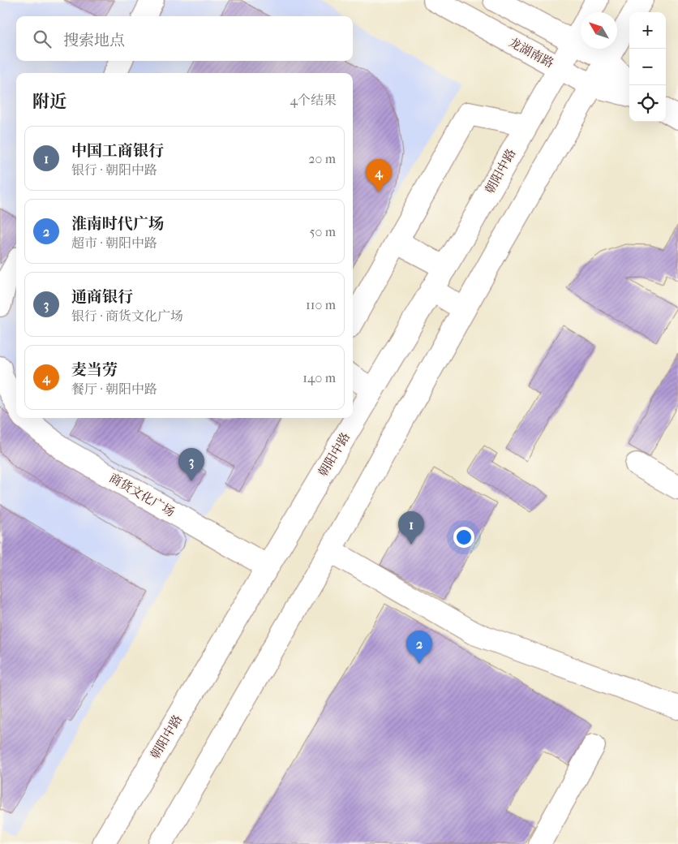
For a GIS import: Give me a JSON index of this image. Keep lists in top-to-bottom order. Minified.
{"streets":{"main road":["龙湖南路","朝阳中路","商货文化广场"]},"crossings":[["龙湖南路","朝阳中路"],["朝阳中路","商货文化广场"]],"north":"top left","page":{"map_buttons":["+","−"],"search":"搜索地点","heading":["附近","4个结果"],"list":[{"mark":"1","name":"中国工商银行","note":"银行 · 朝阳中路","value":"20 m"},{"mark":"2","name":"淮南时代广场","note":"超市 · 朝阳中路","value":"50 m"},{"mark":"3","name":"通商银行","note":"银行 · 商货文化广场","value":"110 m"},{"mark":"4","name":"麦当劳","note":"餐厅 · 朝阳中路","value":"140 m"}],"pins":["4","3","1","2"]}}
